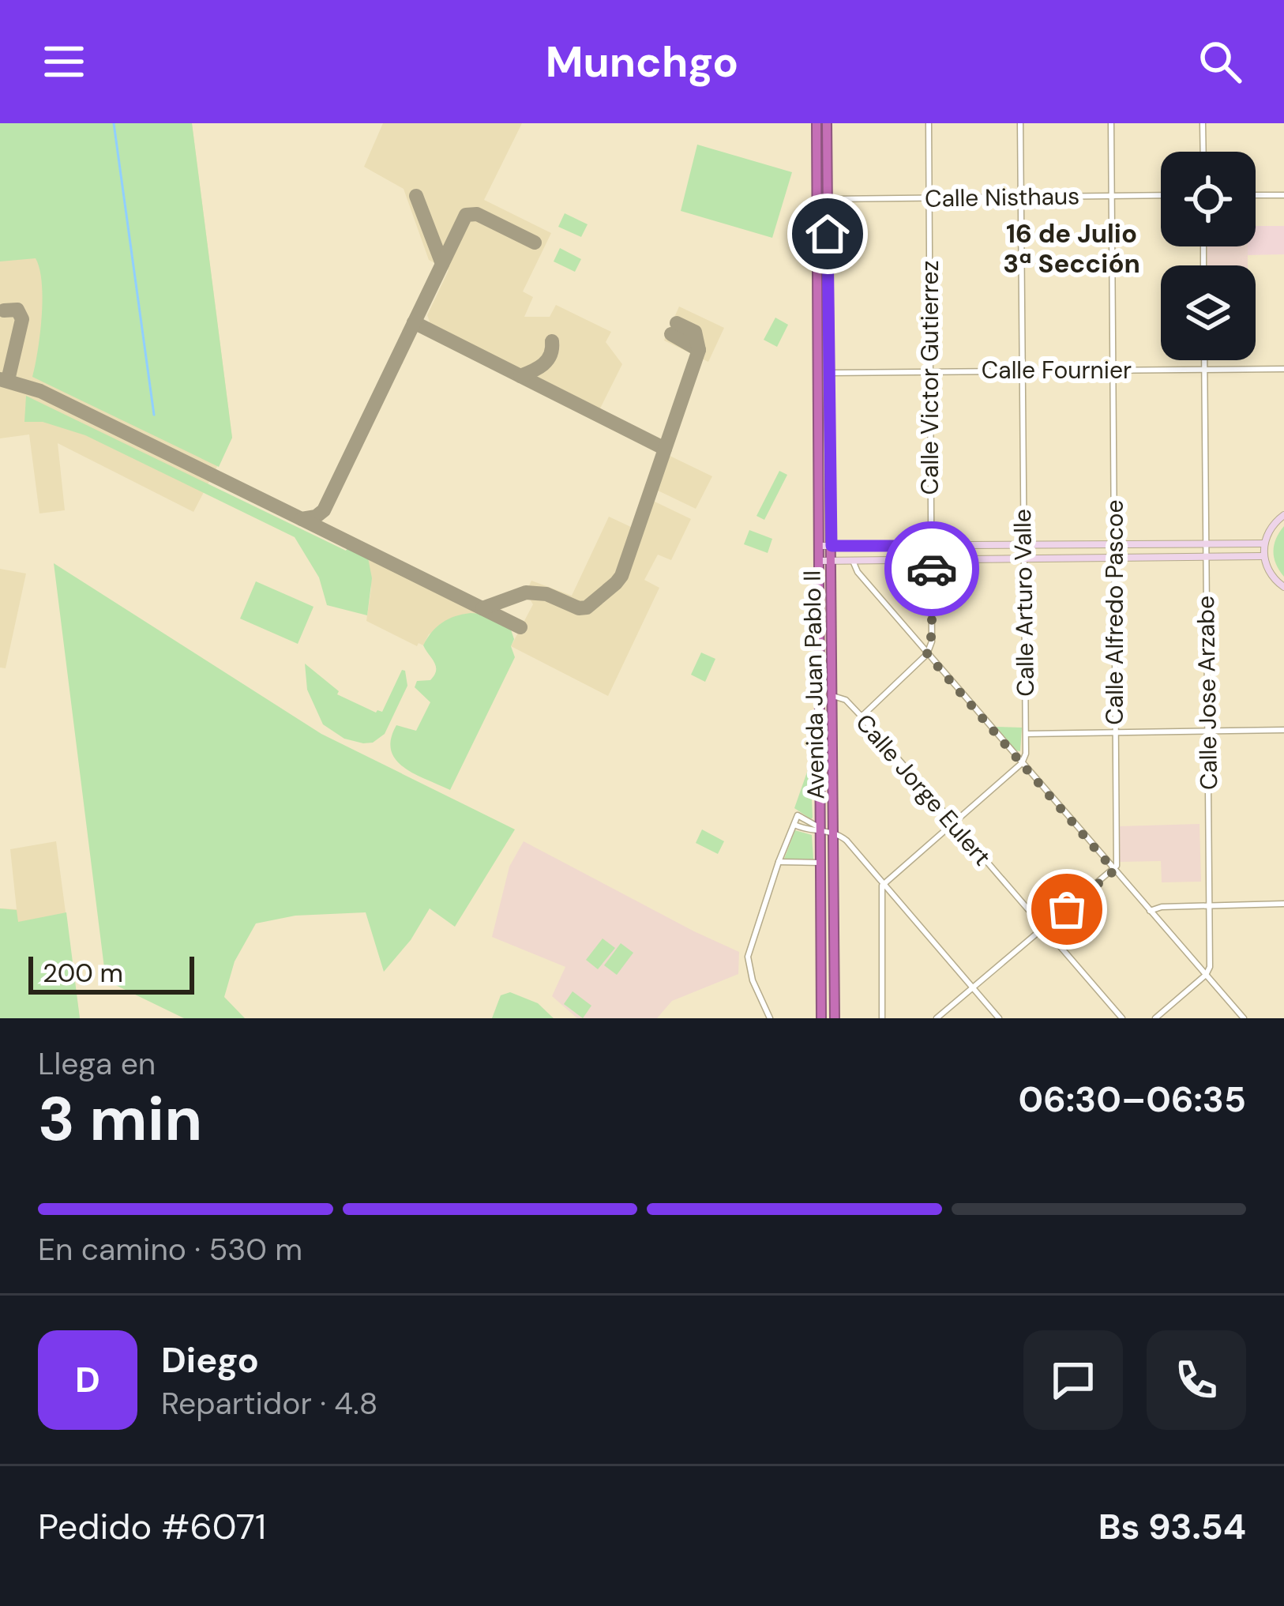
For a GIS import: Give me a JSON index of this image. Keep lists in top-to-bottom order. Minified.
{"streets":{"highway":["Avenida Juan Pablo II"],"street":["Calle Nisthaus","Calle Fournier","Calle Victor Gutierrez","Calle Arturo Valle","Calle Alfredo Pascoe","Calle Jose Arzabe","Calle Jorge Eulert"]},"crossings":[["Calle Nisthaus","Calle Victor Gutierrez"],["Calle Nisthaus","Calle Arturo Valle"],["Calle Nisthaus","Calle Alfredo Pascoe"],["Calle Nisthaus","Avenida Juan Pablo II"],["Calle Fournier","Calle Victor Gutierrez"],["Calle Fournier","Calle Arturo Valle"],["Calle Fournier","Calle Alfredo Pascoe"],["Calle Fournier","Avenida Juan Pablo II"],["Calle Fournier","Calle Jose Arzabe"],["Avenida Juan Pablo II","Calle Jorge Eulert"]],"districts":["16 de Julio 3ª Sección"],"scale_bar":"200 m","page":{"header":"Munchgo","scale":"200 m","heading":["3 min","Llega en","06:30–06:35"],"panel":["Diego","Repartidor · 4.8","Pedido #6071","Bs 93.54"],"bar":"En camino · 530 m","round":"D"}}
